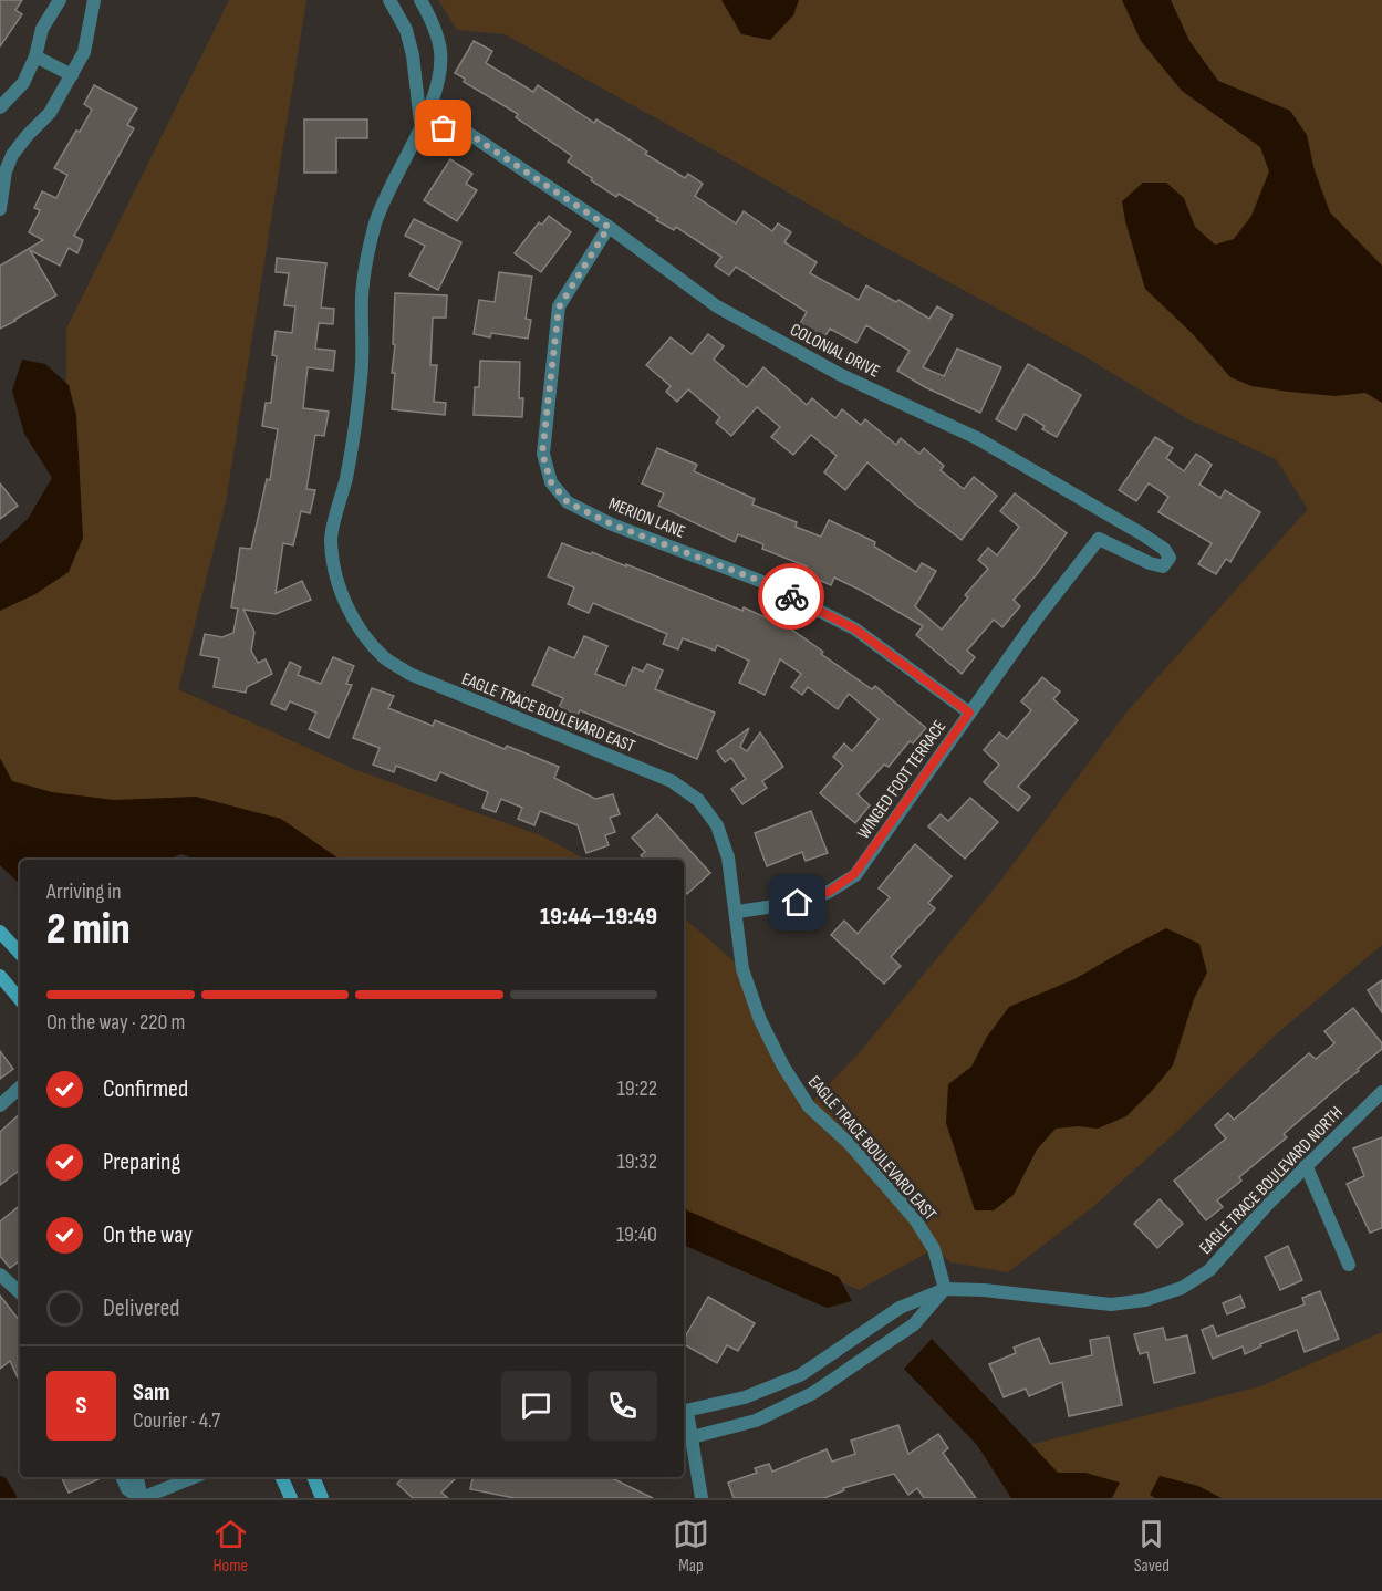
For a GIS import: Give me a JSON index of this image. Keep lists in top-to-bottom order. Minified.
{"streets":{"street":["COLONIAL DRIVE","MERION LANE","EAGLE TRACE BOULEVARD EAST","WINGED FOOT TERRACE","EAGLE TRACE BOULEVARD NORTH"]},"crossings":[["COLONIAL DRIVE","MERION LANE"],["COLONIAL DRIVE","EAGLE TRACE BOULEVARD EAST"],["COLONIAL DRIVE","WINGED FOOT TERRACE"],["MERION LANE","WINGED FOOT TERRACE"],["EAGLE TRACE BOULEVARD EAST","WINGED FOOT TERRACE"],["EAGLE TRACE BOULEVARD EAST","EAGLE TRACE BOULEVARD NORTH"]],"page":{"heading":["2 min","Arriving in","19:44–19:49"],"panel":["Sam","Courier · 4.7"],"bar":"On the way · 220 m","list":[["Confirmed","19:22"],["Preparing","19:32"],["On the way","19:40"],"Delivered"],"round":"S","tabs":["Home","Map","Saved"]}}
